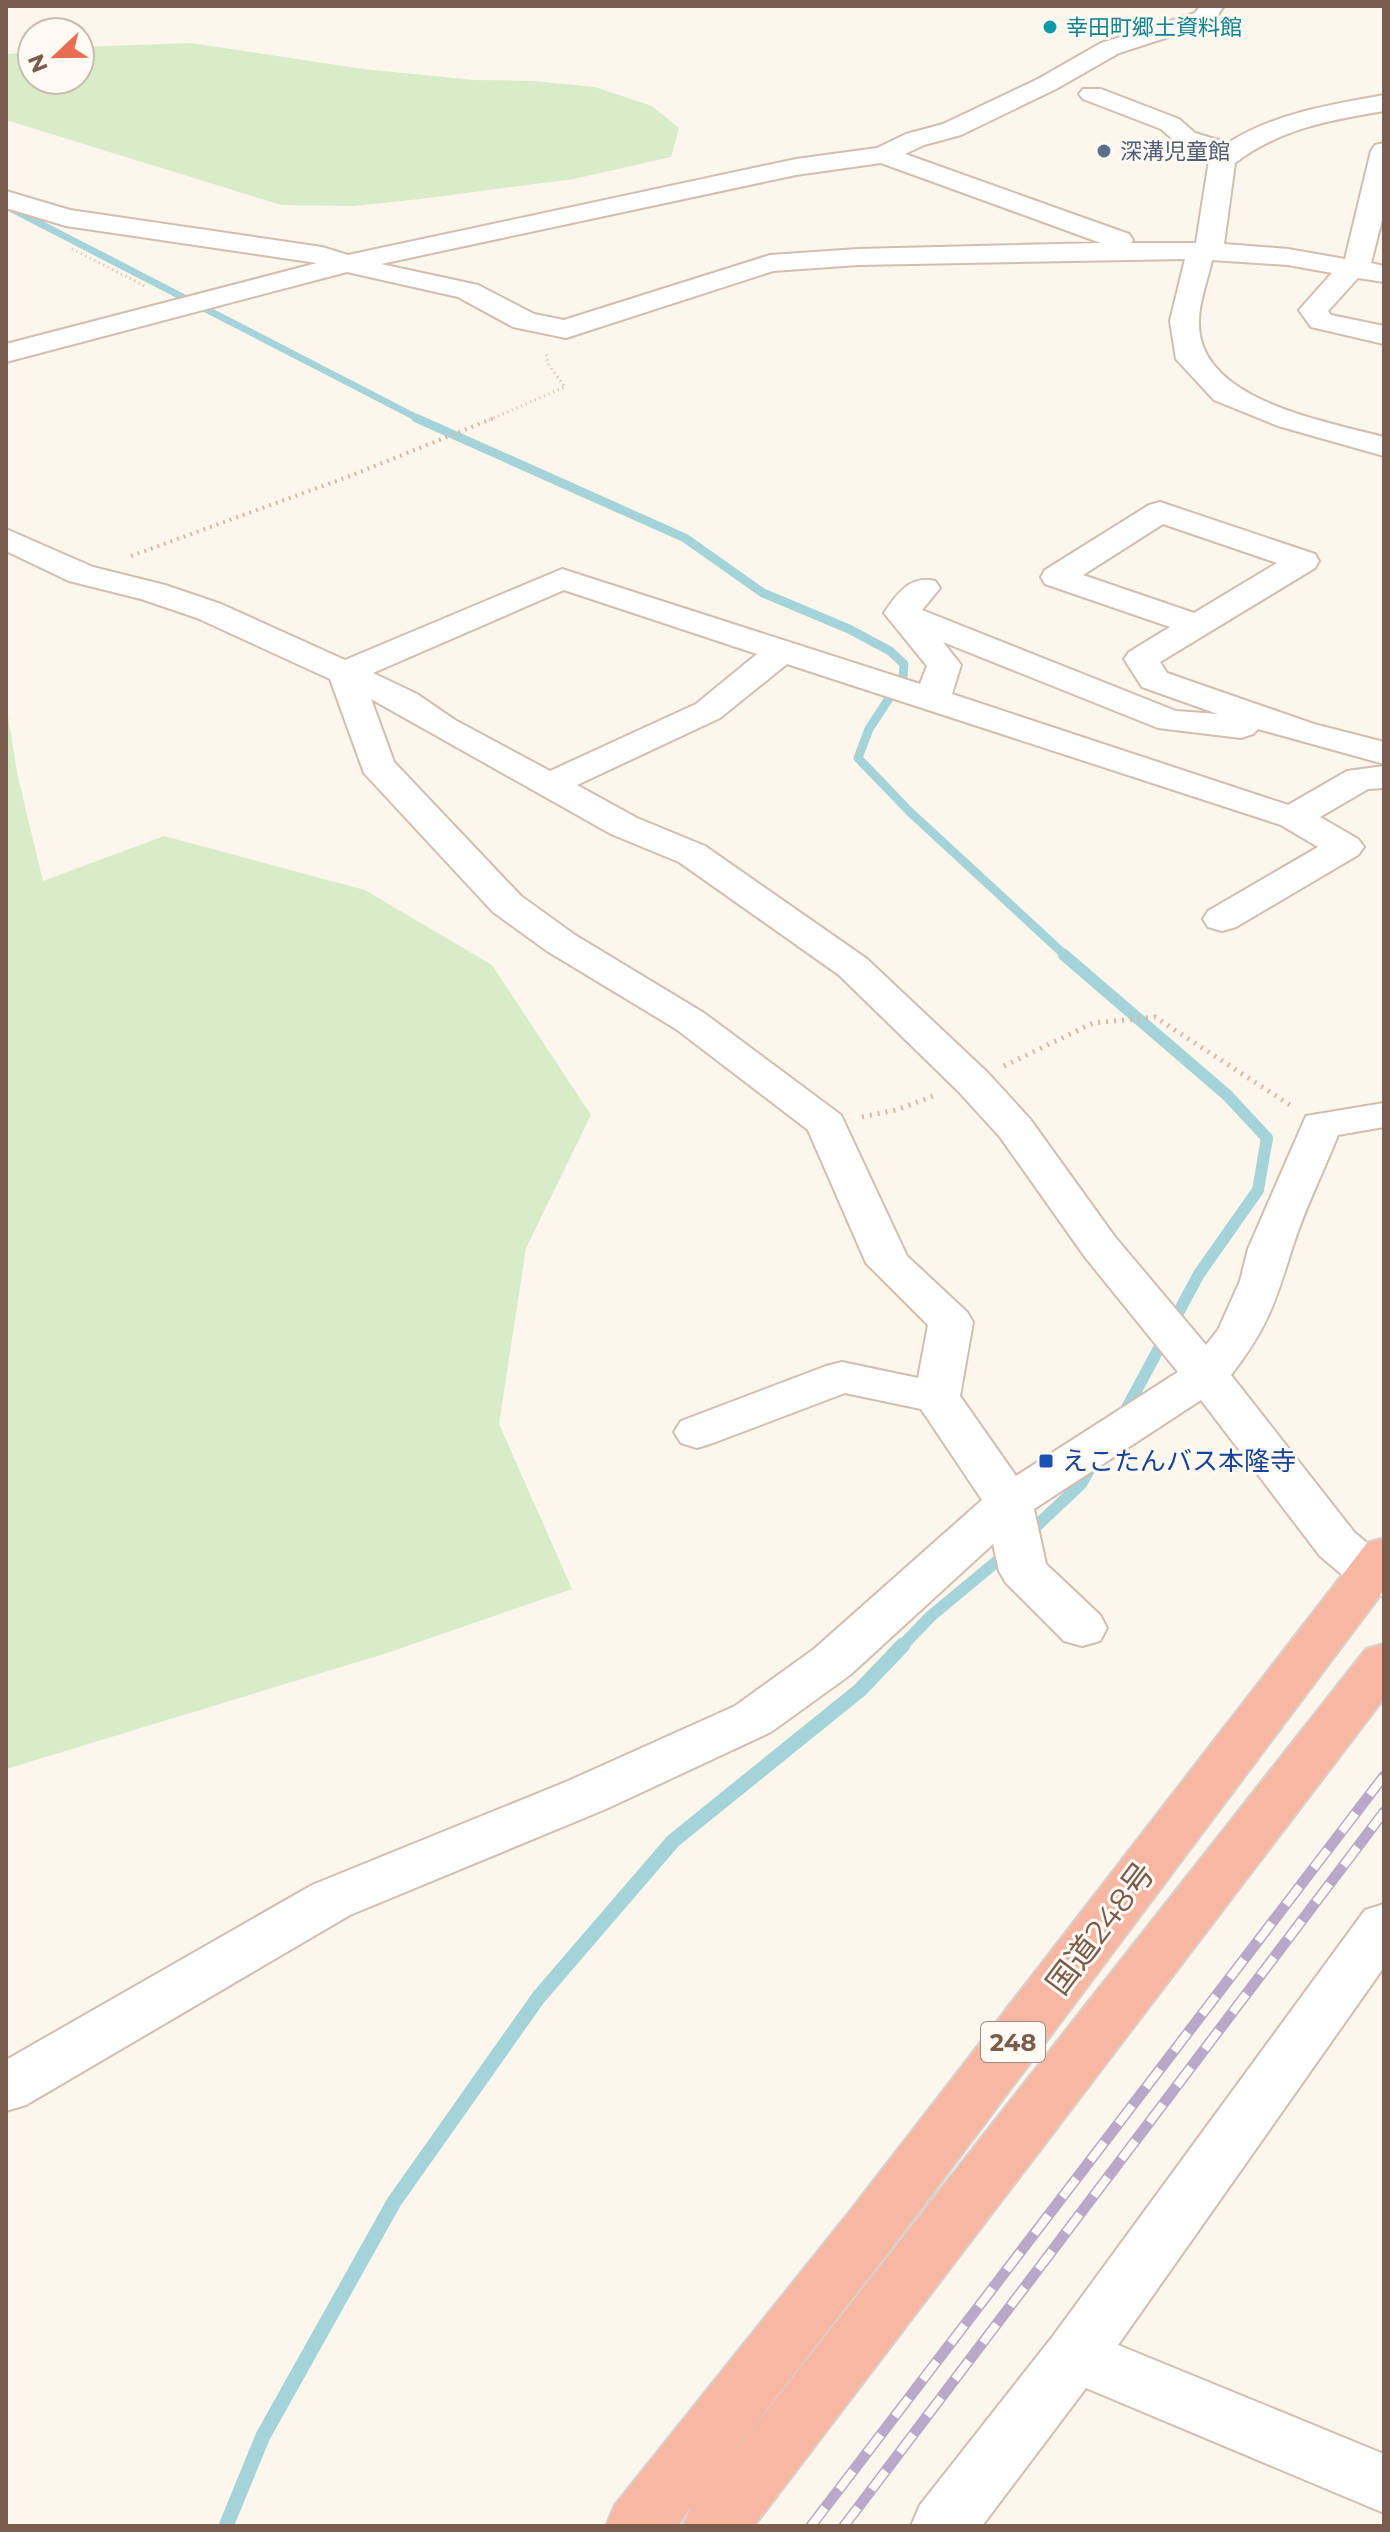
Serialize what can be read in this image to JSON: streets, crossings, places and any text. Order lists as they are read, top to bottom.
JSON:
{
  "streets": {
    "highway": ["国道248号", "248"]
  },
  "places": {
    "other": ["幸田町郷土資料館", "深溝児童館"],
    "transit": ["えこたんバス本隆寺"]
  },
  "north": "left"
}
